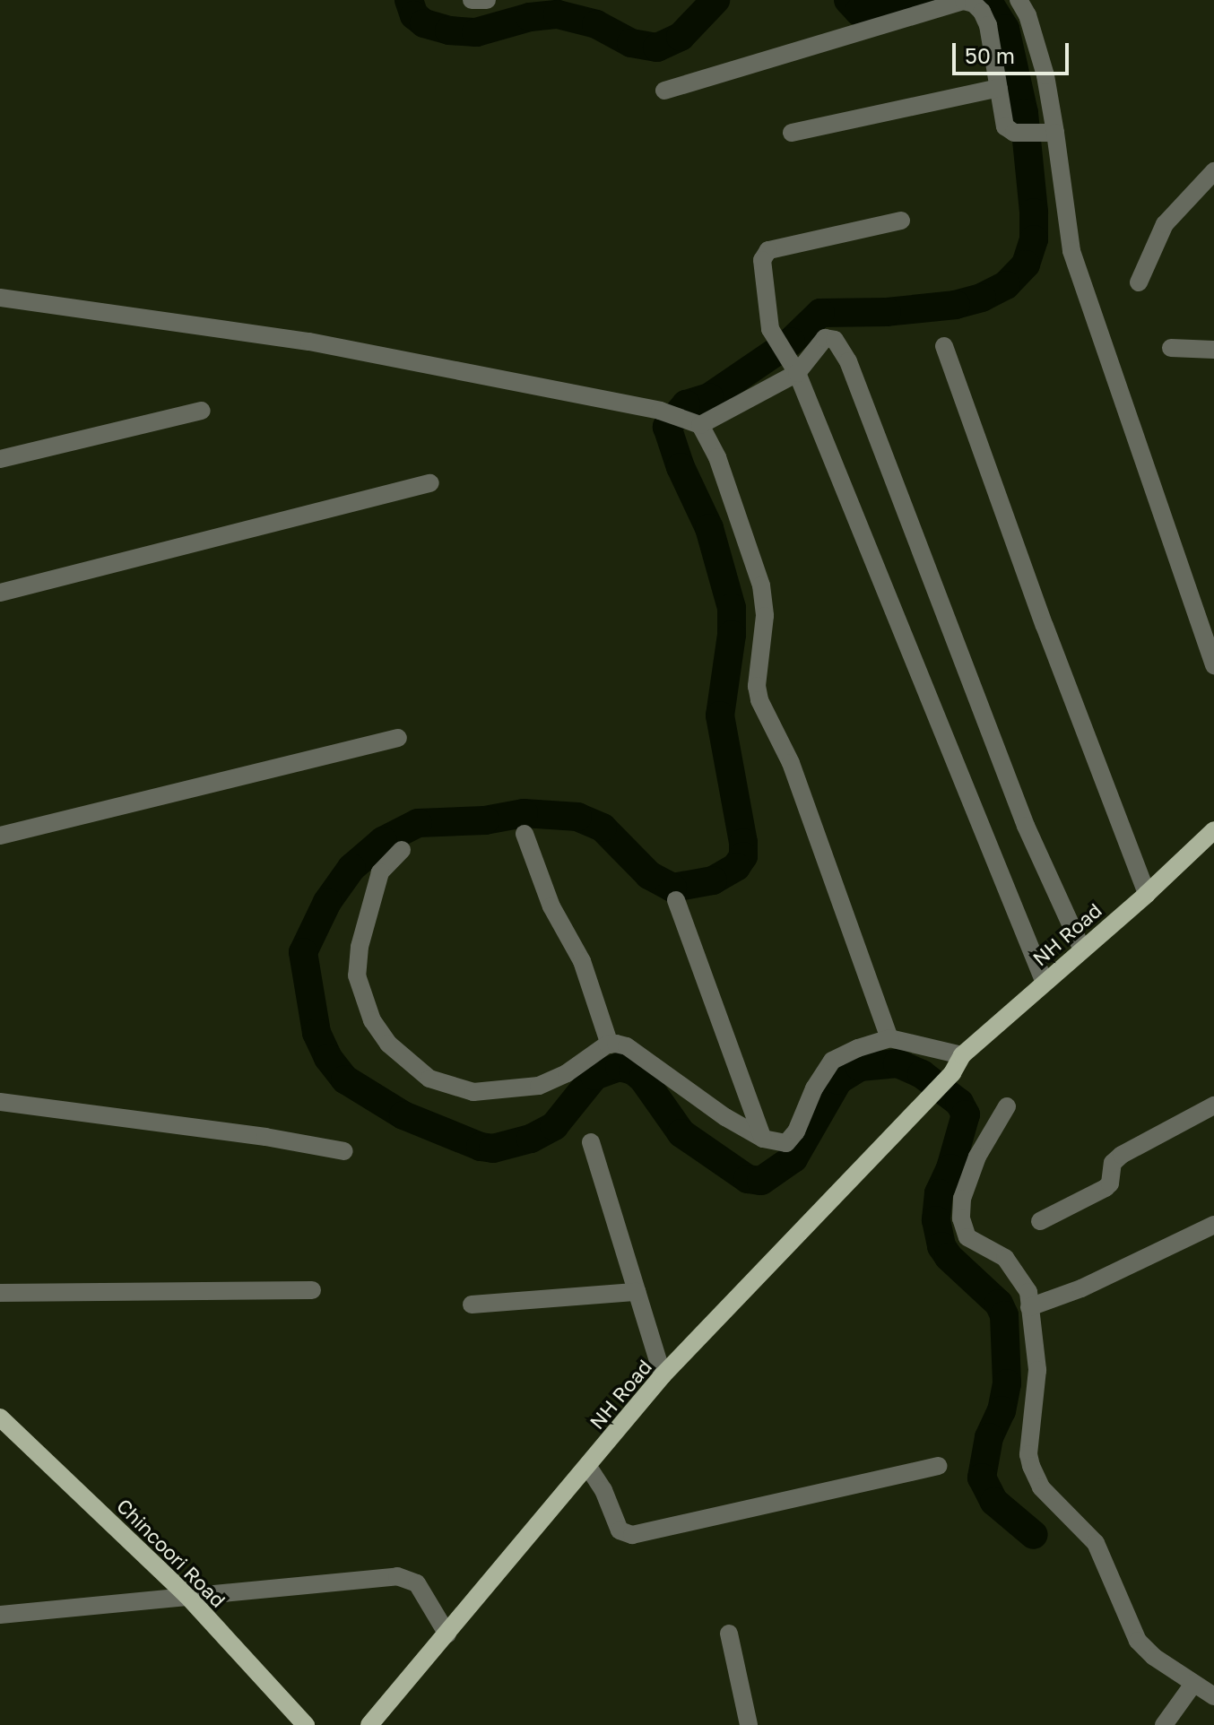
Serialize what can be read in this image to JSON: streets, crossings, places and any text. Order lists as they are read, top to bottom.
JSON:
{
  "streets": {
    "main road": ["NH Road", "Chincoori Road"]
  },
  "scale_bar": "50 m"
}
